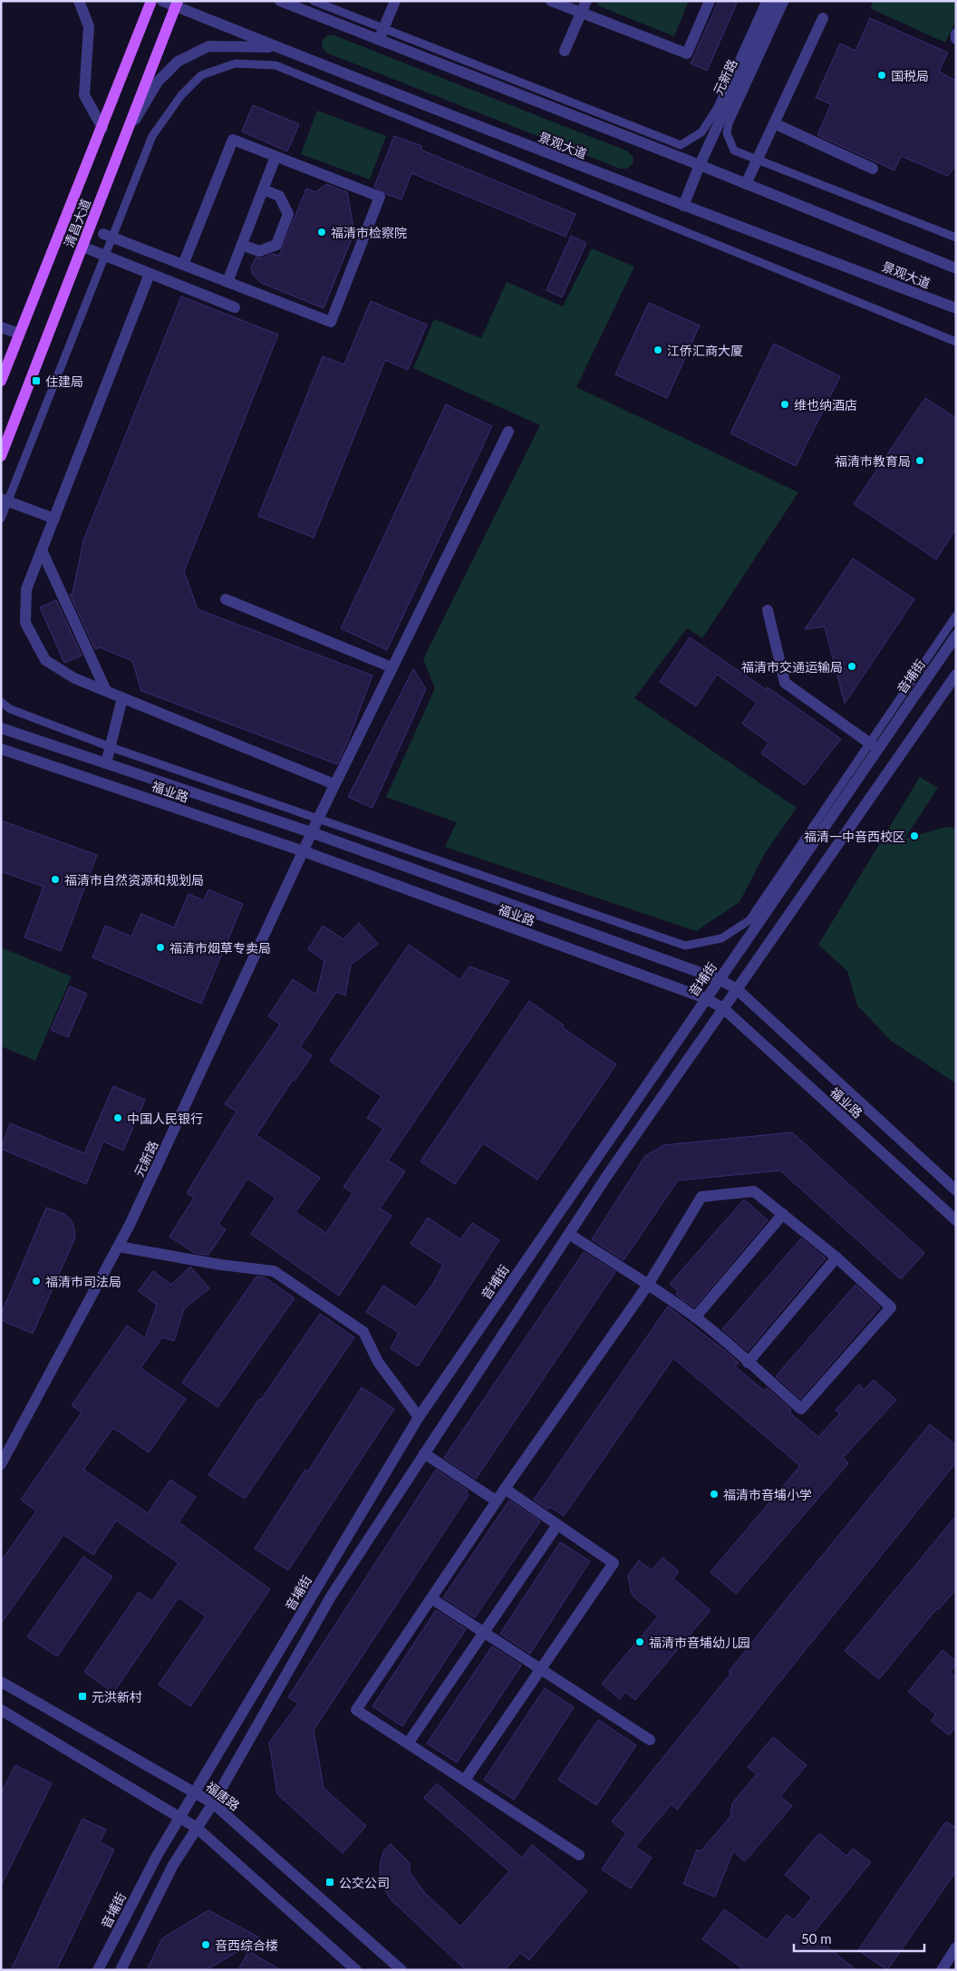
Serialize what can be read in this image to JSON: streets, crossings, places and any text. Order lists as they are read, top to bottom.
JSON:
{
  "streets": {
    "main road": ["清昌大道"],
    "street": [
      "元新路",
      "景观大道",
      "音埔街",
      "福业路",
      "福唐路"
    ]
  },
  "crossings": [
    ["元新路", "景观大道"],
    ["元新路", "福业路"],
    ["景观大道", "清昌大道"],
    ["音埔街", "福业路"],
    ["音埔街", "福唐路"]
  ],
  "places": {
    "other": [
      "国税局",
      "福清市检察院",
      "江侨汇商大厦",
      "维也纳酒店",
      "福清市教育局",
      "福清市交通运输局",
      "福清一中音西校区",
      "福清市自然资源和规划局",
      "福清市烟草专卖局",
      "中国人民银行",
      "福清市司法局",
      "福清市音埔小学",
      "福清市音埔幼儿园",
      "音西综合楼"
    ],
    "transit": ["住建局", "元洪新村", "公交公司"]
  },
  "scale_bar": "50 m"
}
